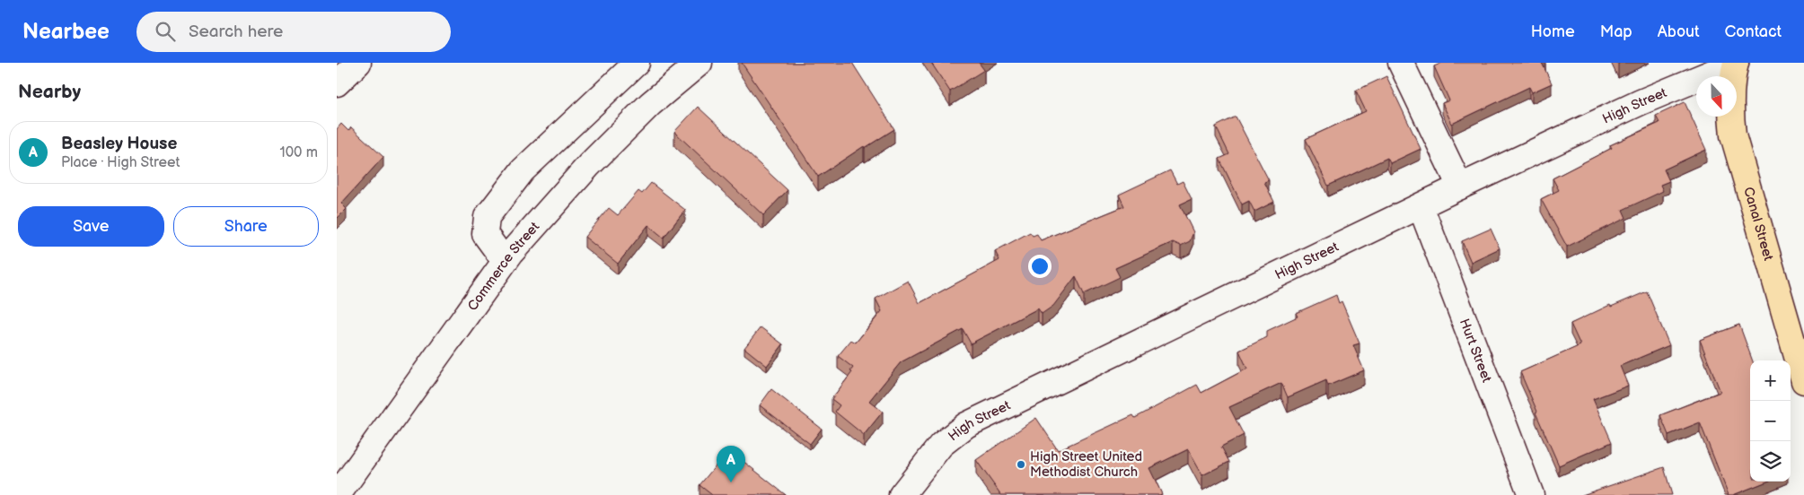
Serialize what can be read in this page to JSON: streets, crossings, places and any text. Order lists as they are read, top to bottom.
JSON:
{
  "streets": {
    "main road": ["Canal Street"],
    "street": ["High Street", "Commerce Street", "Hurt Street"]
  },
  "crossings": [
    ["High Street", "Canal Street"],
    ["High Street", "Hurt Street"]
  ],
  "places": ["High Street United Methodist Church"],
  "north": "bottom",
  "page": {
    "header": "Nearbee",
    "search": "Search here",
    "nav": [
      "Home",
      "Map",
      "About",
      "Contact"
    ],
    "heading": "Nearby",
    "list": [
      {
        "mark": "A",
        "name": "Beasley House",
        "note": "Place · High Street",
        "value": "100 m"
      }
    ],
    "buttons": ["Save", "Share"],
    "map_buttons": ["+", "−"],
    "pins": "A"
  }
}
